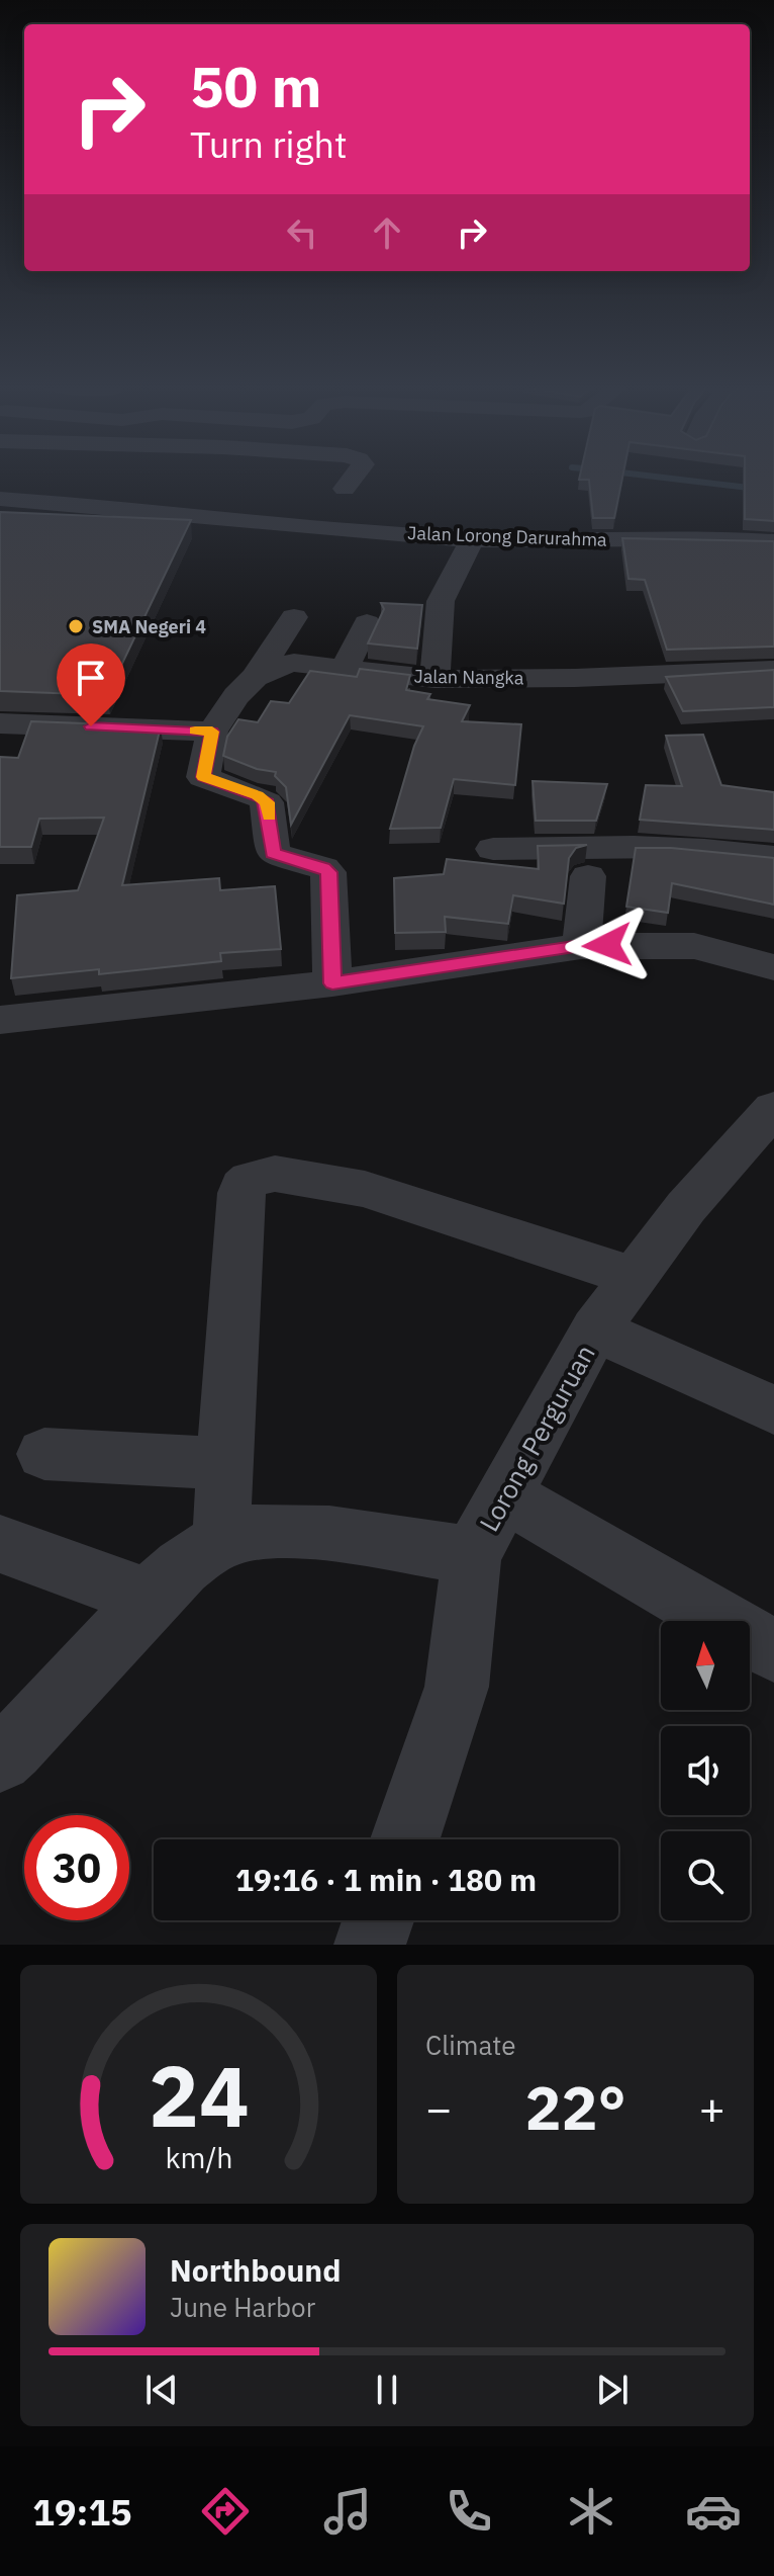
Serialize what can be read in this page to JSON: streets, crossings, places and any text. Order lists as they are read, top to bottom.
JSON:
{
  "streets": {
    "street": ["Jalan Lorong Darurahma", "Jalan Nangka", "Lorong Perguruan"]
  },
  "places": ["SMA Negeri 4"],
  "north": "top",
  "page": {
    "turn": ["50 m", "Turn right"],
    "limit": "30",
    "trip": "19:16 · 1 min · 180 m",
    "tile": "Climate",
    "heat": ["−", "22°", "+"],
    "song": ["Northbound", "June Harbor"],
    "tabs": "19:15",
    "gauge": ["24", "km/h"]
  }
}
